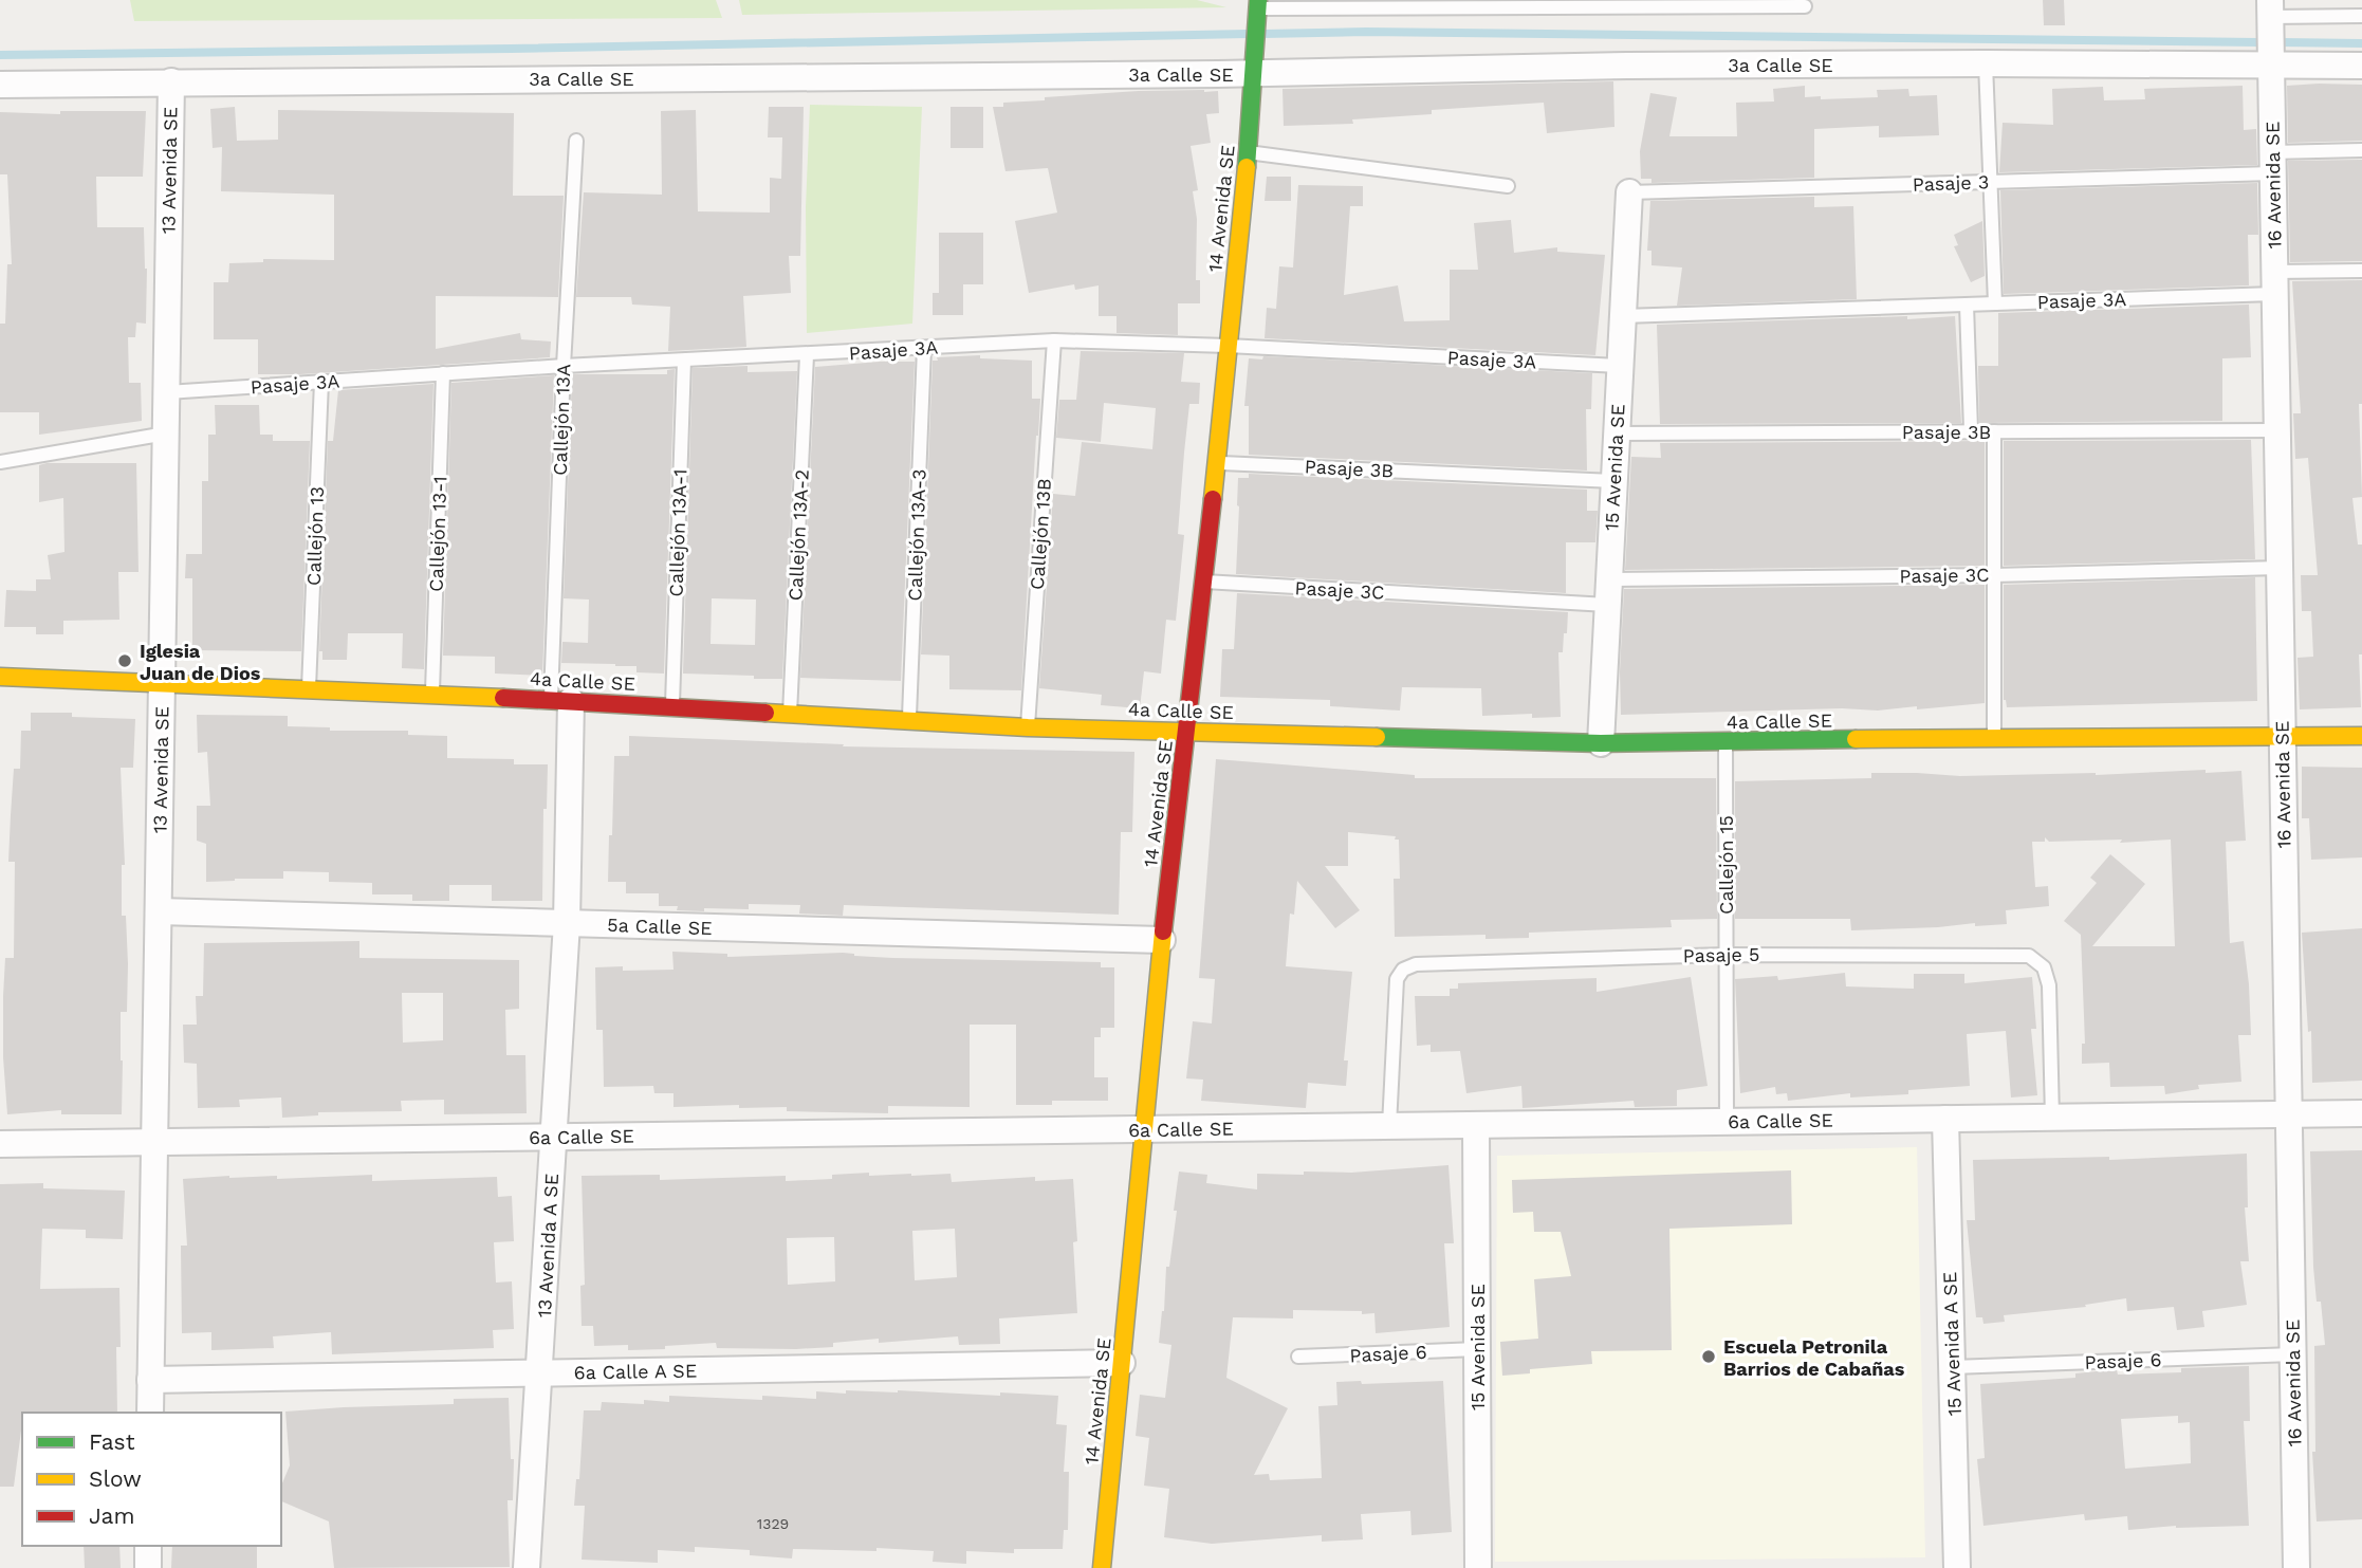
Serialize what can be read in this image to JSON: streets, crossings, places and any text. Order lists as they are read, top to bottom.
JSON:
{
  "streets": {
    "street": [
      "3a Calle SE",
      "13 Avenida SE",
      "16 Avenida SE",
      "14 Avenida SE",
      "15 Avenida SE",
      "4a Calle SE",
      "5a Calle SE",
      "6a Calle SE",
      "13 Avenida A SE",
      "15 Avenida A SE",
      "6a Calle A SE"
    ],
    "lane": [
      "Pasaje 3",
      "Pasaje 3A",
      "Callejón 13A",
      "Pasaje 3B",
      "Callejón 13A-1",
      "Callejón 13-1",
      "Callejón 13B",
      "Callejón 13A-2",
      "Callejón 13A-3",
      "Callejón 13",
      "Pasaje 3C",
      "Callejón 15",
      "Pasaje 5",
      "Pasaje 6"
    ]
  },
  "crossings": [
    ["3a Calle SE", "13 Avenida SE"],
    ["3a Calle SE", "16 Avenida SE"],
    ["3a Calle SE", "14 Avenida SE"],
    ["13 Avenida SE", "Pasaje 3A"],
    ["13 Avenida SE", "4a Calle SE"],
    ["13 Avenida SE", "5a Calle SE"],
    ["13 Avenida SE", "6a Calle SE"],
    ["13 Avenida SE", "6a Calle A SE"],
    ["Pasaje 3", "16 Avenida SE"],
    ["Pasaje 3", "15 Avenida SE"],
    ["16 Avenida SE", "Pasaje 3A"],
    ["16 Avenida SE", "Pasaje 3B"],
    ["16 Avenida SE", "Pasaje 3C"],
    ["16 Avenida SE", "4a Calle SE"],
    ["16 Avenida SE", "6a Calle SE"],
    ["16 Avenida SE", "Pasaje 6"],
    ["14 Avenida SE", "Pasaje 3A"],
    ["14 Avenida SE", "Pasaje 3B"],
    ["14 Avenida SE", "Pasaje 3C"],
    ["14 Avenida SE", "4a Calle SE"],
    ["14 Avenida SE", "5a Calle SE"],
    ["14 Avenida SE", "6a Calle SE"],
    ["14 Avenida SE", "6a Calle A SE"],
    ["Pasaje 3A", "Callejón 13A"],
    ["Pasaje 3A", "15 Avenida SE"],
    ["Pasaje 3A", "Callejón 13A-1"],
    ["Pasaje 3A", "Callejón 13-1"],
    ["Pasaje 3A", "Callejón 13B"],
    ["Pasaje 3A", "Callejón 13A-2"],
    ["Pasaje 3A", "Callejón 13A-3"],
    ["Pasaje 3A", "Callejón 13"],
    ["Callejón 13A", "4a Calle SE"],
    ["Callejón 13A", "13 Avenida A SE"],
    ["Pasaje 3B", "15 Avenida SE"],
    ["15 Avenida SE", "Pasaje 3C"],
    ["15 Avenida SE", "4a Calle SE"],
    ["15 Avenida SE", "6a Calle SE"],
    ["15 Avenida SE", "Pasaje 6"],
    ["Callejón 13A-1", "4a Calle SE"],
    ["Callejón 13-1", "4a Calle SE"],
    ["Callejón 13B", "4a Calle SE"],
    ["Callejón 13A-2", "4a Calle SE"],
    ["Callejón 13A-3", "4a Calle SE"],
    ["Callejón 13", "4a Calle SE"],
    ["4a Calle SE", "Callejón 15"],
    ["4a Calle SE", "13 Avenida A SE"],
    ["Callejón 15", "Pasaje 5"],
    ["Callejón 15", "6a Calle SE"],
    ["5a Calle SE", "13 Avenida A SE"],
    ["Pasaje 5", "6a Calle SE"],
    ["6a Calle SE", "13 Avenida A SE"],
    ["6a Calle SE", "15 Avenida A SE"],
    ["13 Avenida A SE", "6a Calle A SE"],
    ["15 Avenida A SE", "Pasaje 6"]
  ],
  "places": ["Iglesia Juan de Dios", "Escuela Petronila Barrios de Cabañas"],
  "house_numbers": ["1329"],
  "legend": ["Fast", "Slow", "Jam"]
}
